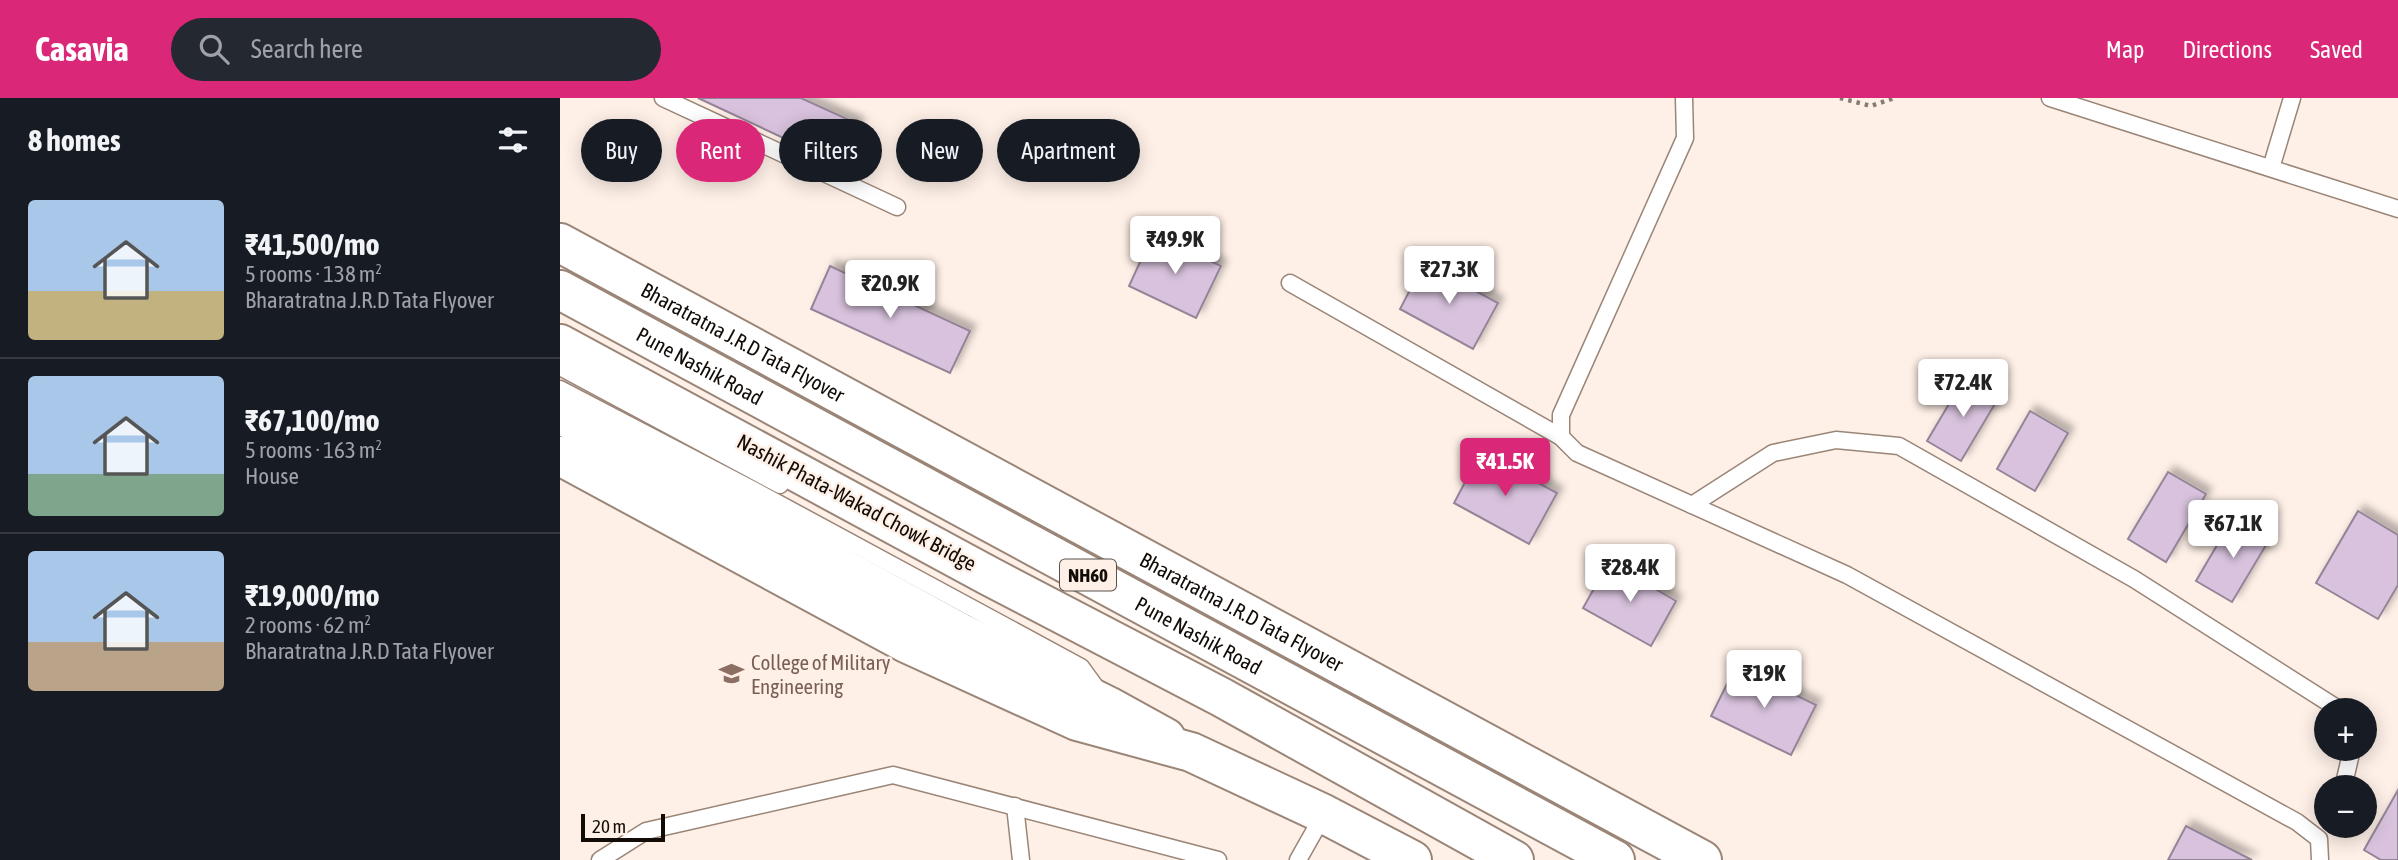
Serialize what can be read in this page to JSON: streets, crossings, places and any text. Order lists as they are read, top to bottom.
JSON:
{
  "streets": {
    "main road": ["Bharatratna J.R.D Tata Flyover", "Pune Nashik Road", "NH60"],
    "lane": ["Nashik Phata-Wakad Chowk Bridge"]
  },
  "places": {
    "school or university": ["College of Military Engineering"]
  },
  "scale_bar": "20 m",
  "page": {
    "header": "Casavia",
    "search": "Search here",
    "nav": ["Map", "Directions", "Saved"],
    "heading": "8 homes",
    "chip": [
      "Buy",
      "Rent",
      "Filters",
      "New",
      "Apartment"
    ],
    "list": [
      {
        "name": "₹41,500/mo",
        "note": "5 rooms · 138 m² · Bharatratna J.R.D Tata Flyover"
      },
      {
        "name": "₹67,100/mo",
        "note": "5 rooms · 163 m² · House"
      },
      {
        "name": "₹19,000/mo",
        "note": "2 rooms · 62 m² · Bharatratna J.R.D Tata Flyover"
      }
    ],
    "price": [
      "₹49.9K",
      "₹27.3K",
      "₹20.9K",
      "₹72.4K",
      "₹41.5K",
      "₹67.1K",
      "₹28.4K",
      "₹19K"
    ],
    "map_buttons": ["+", "−"],
    "scale": "20 m"
  }
}
